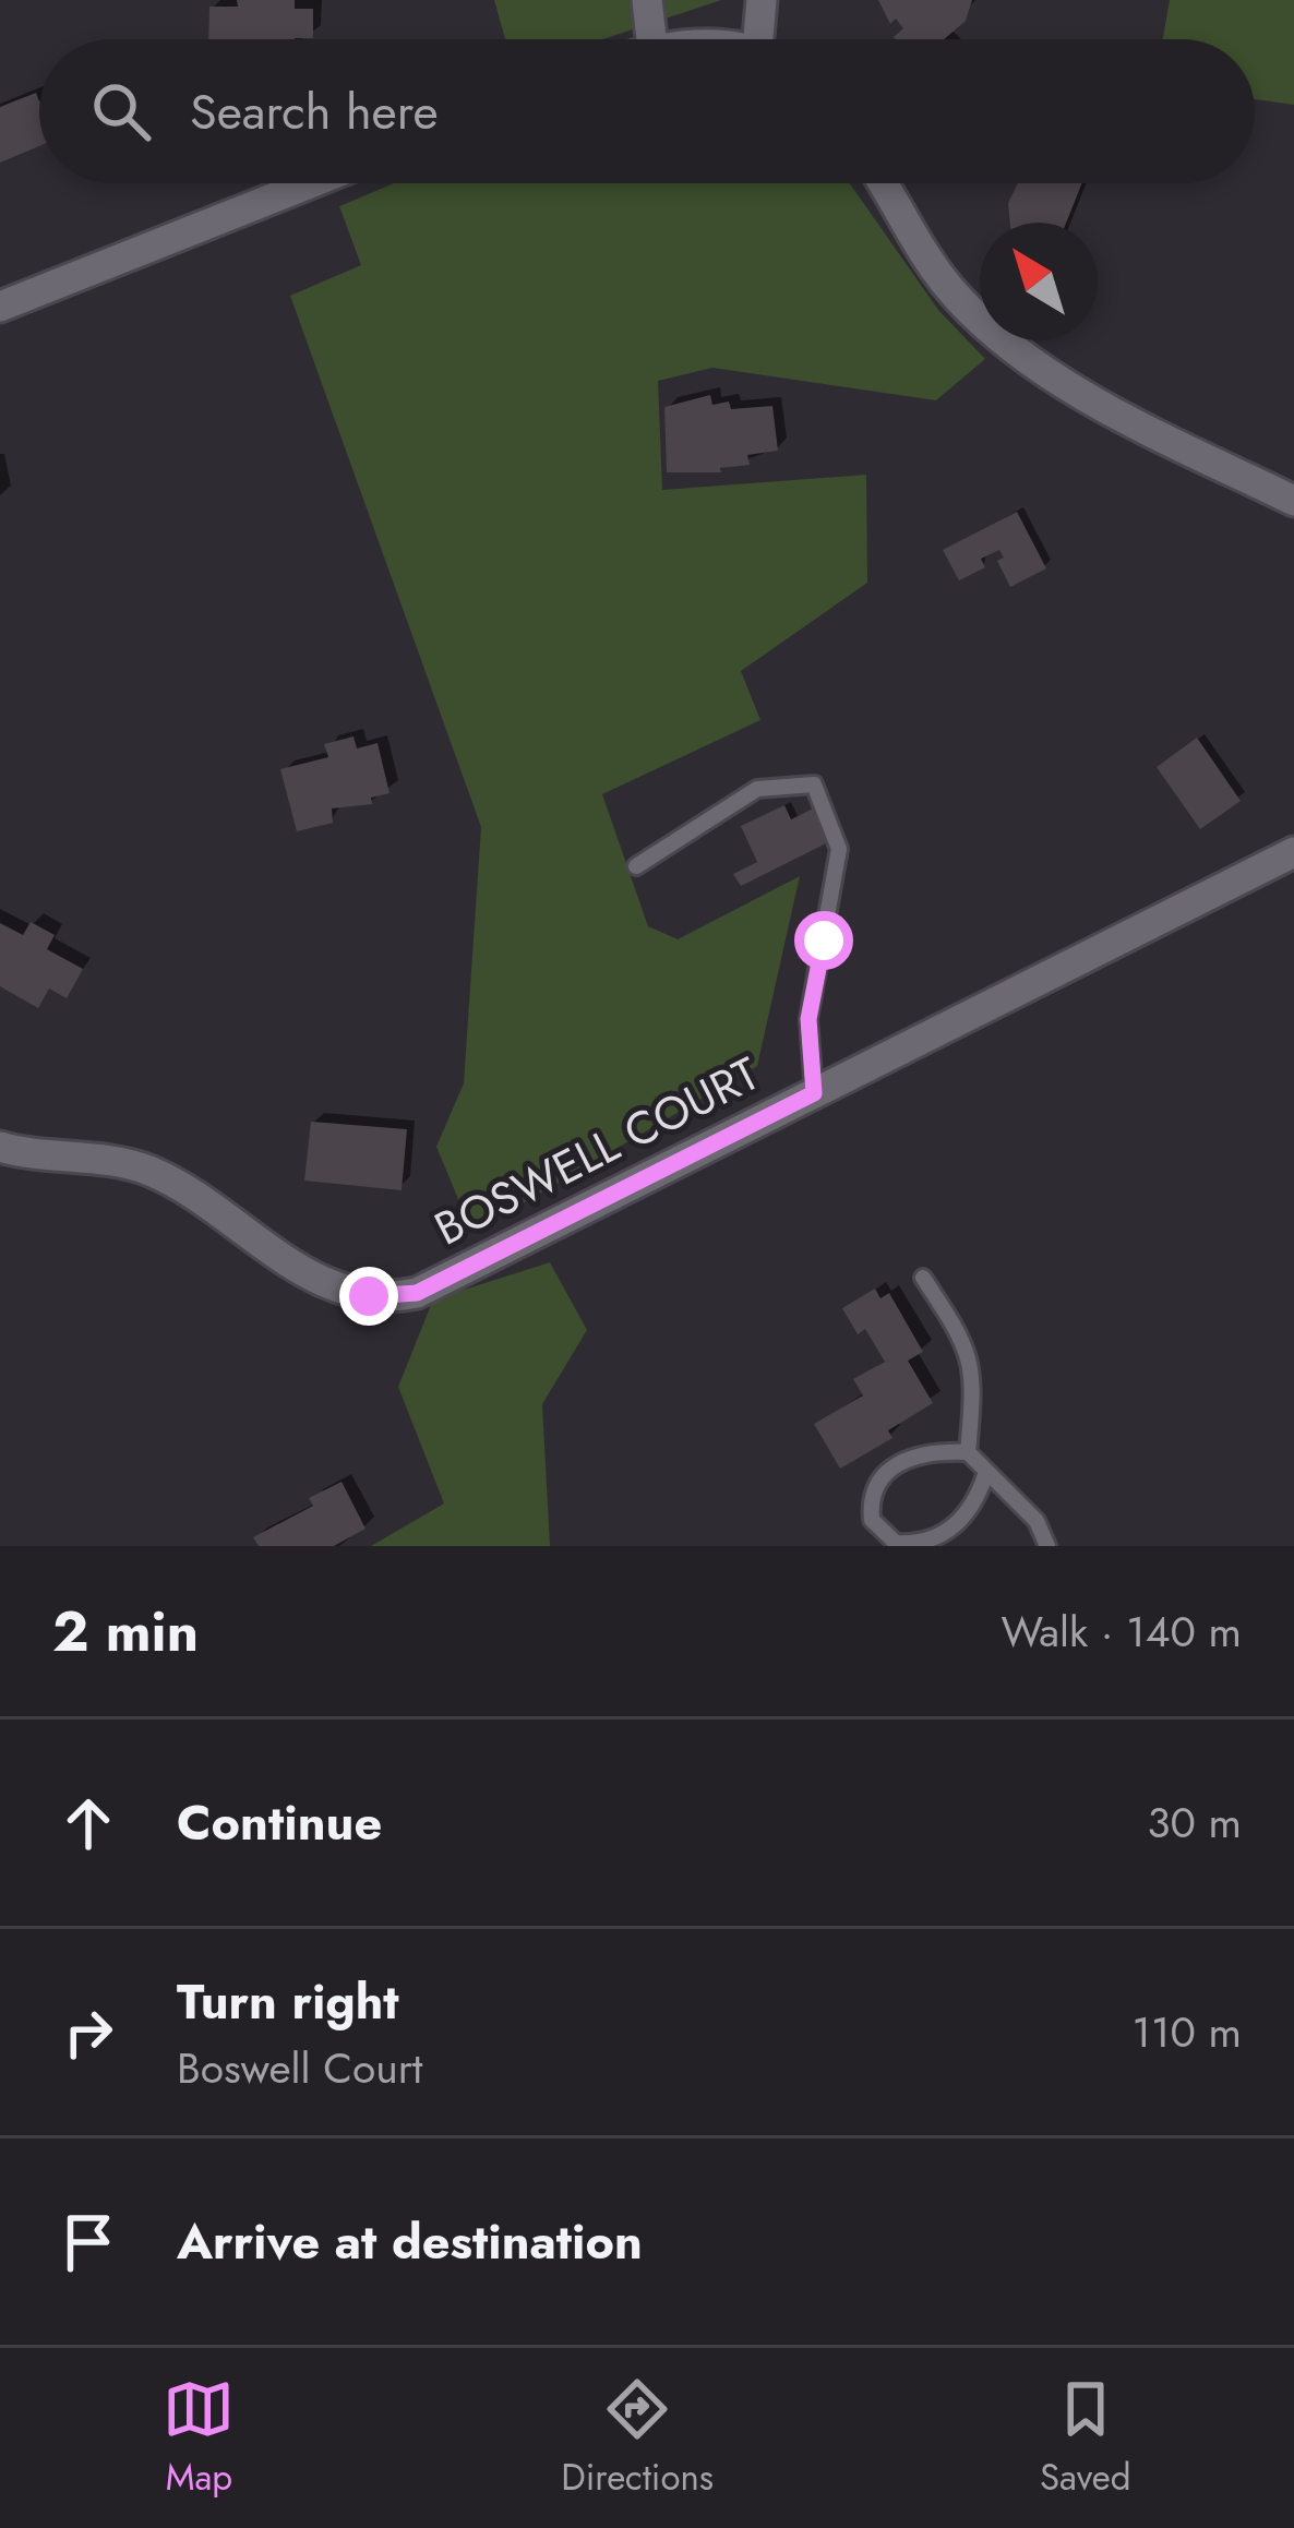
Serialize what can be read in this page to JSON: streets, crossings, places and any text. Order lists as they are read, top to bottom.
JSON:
{
  "streets": {
    "street": ["BOSWELL COURT"]
  },
  "north": "top left",
  "page": {
    "search": "Search here",
    "heading": ["2 min", "Walk · 140 m"],
    "list": [
      ["Continue", "30 m"],
      ["Turn right", "Boswell Court", "110 m"],
      "Arrive at destination"
    ],
    "nav": ["Map", "Directions", "Saved"]
  }
}
